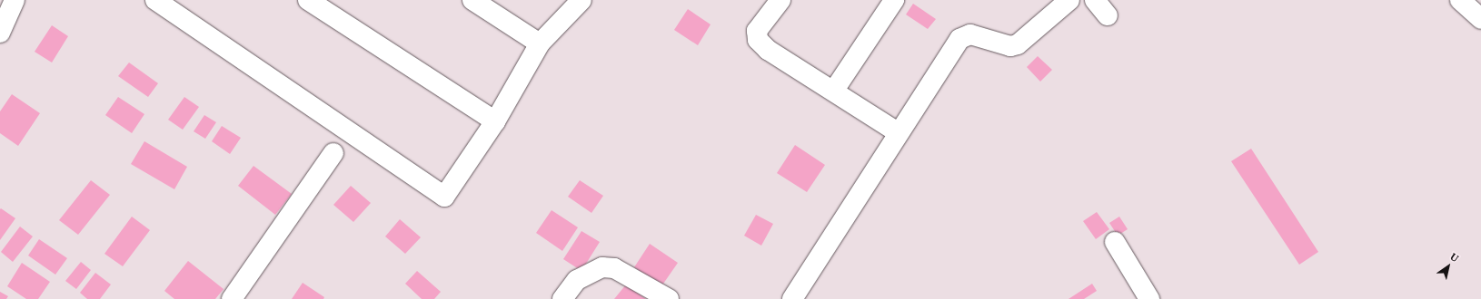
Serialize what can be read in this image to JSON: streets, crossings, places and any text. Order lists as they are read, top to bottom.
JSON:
{
  "north": "top right"
}
